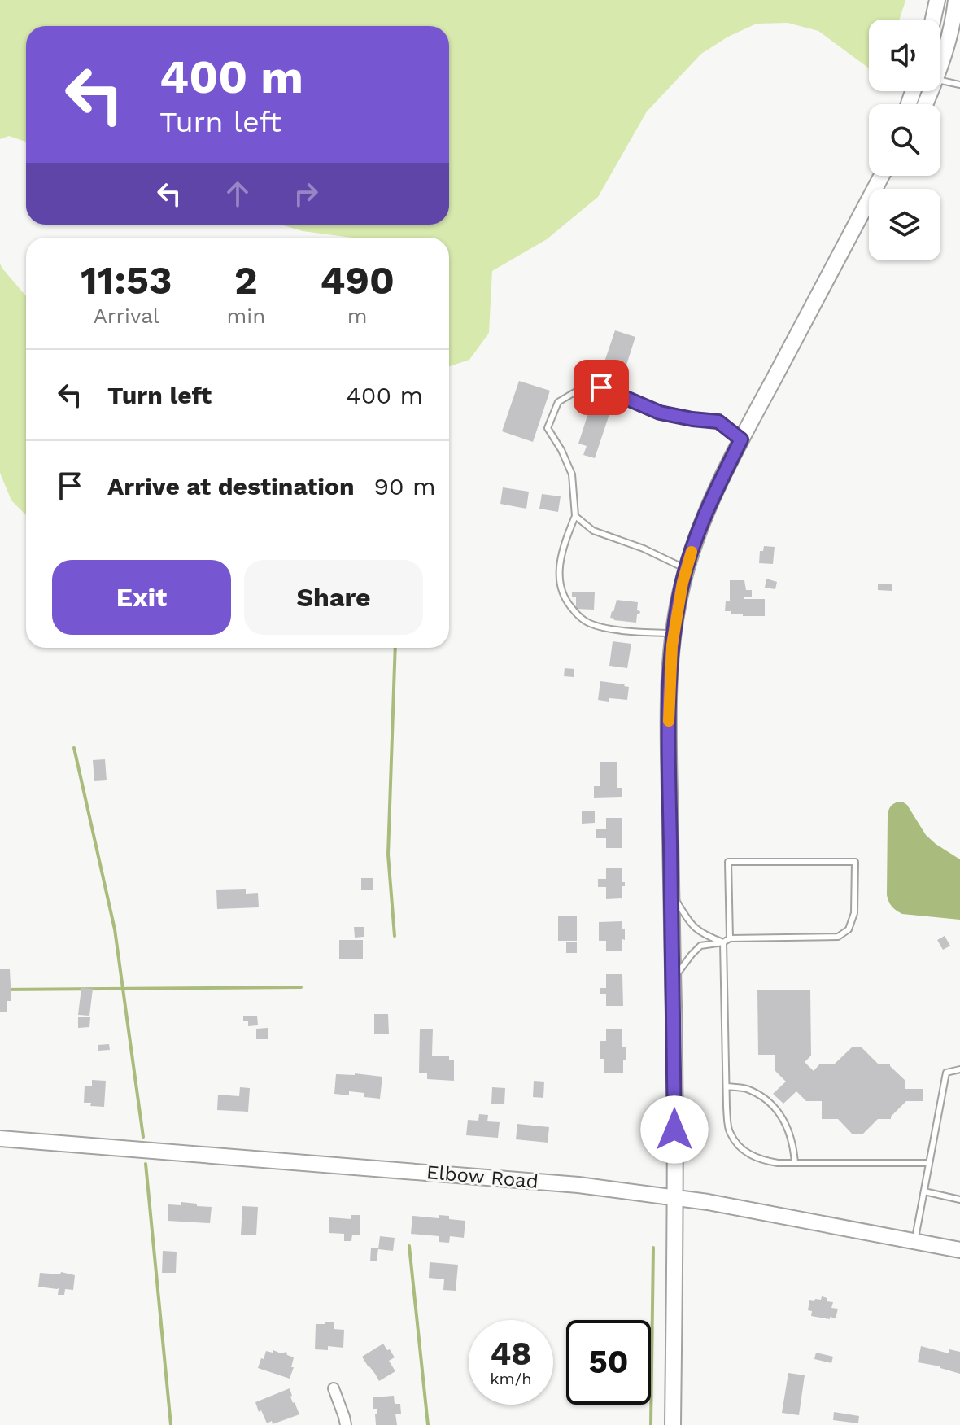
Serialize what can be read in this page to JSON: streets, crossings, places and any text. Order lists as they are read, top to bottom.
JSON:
{
  "streets": {
    "main road": ["Elbow Road"]
  },
  "page": {
    "turn": ["400 m", "Turn left"],
    "eta": [
      "11:53",
      "Arrival",
      "2",
      "min",
      "490",
      "m"
    ],
    "list": [
      {
        "name": "Turn left",
        "value": "400 m"
      },
      {
        "name": "Arrive at destination",
        "value": "90 m"
      }
    ],
    "buttons": ["Exit", "Share"],
    "speed": "48 km/h",
    "limit": "50"
  }
}
